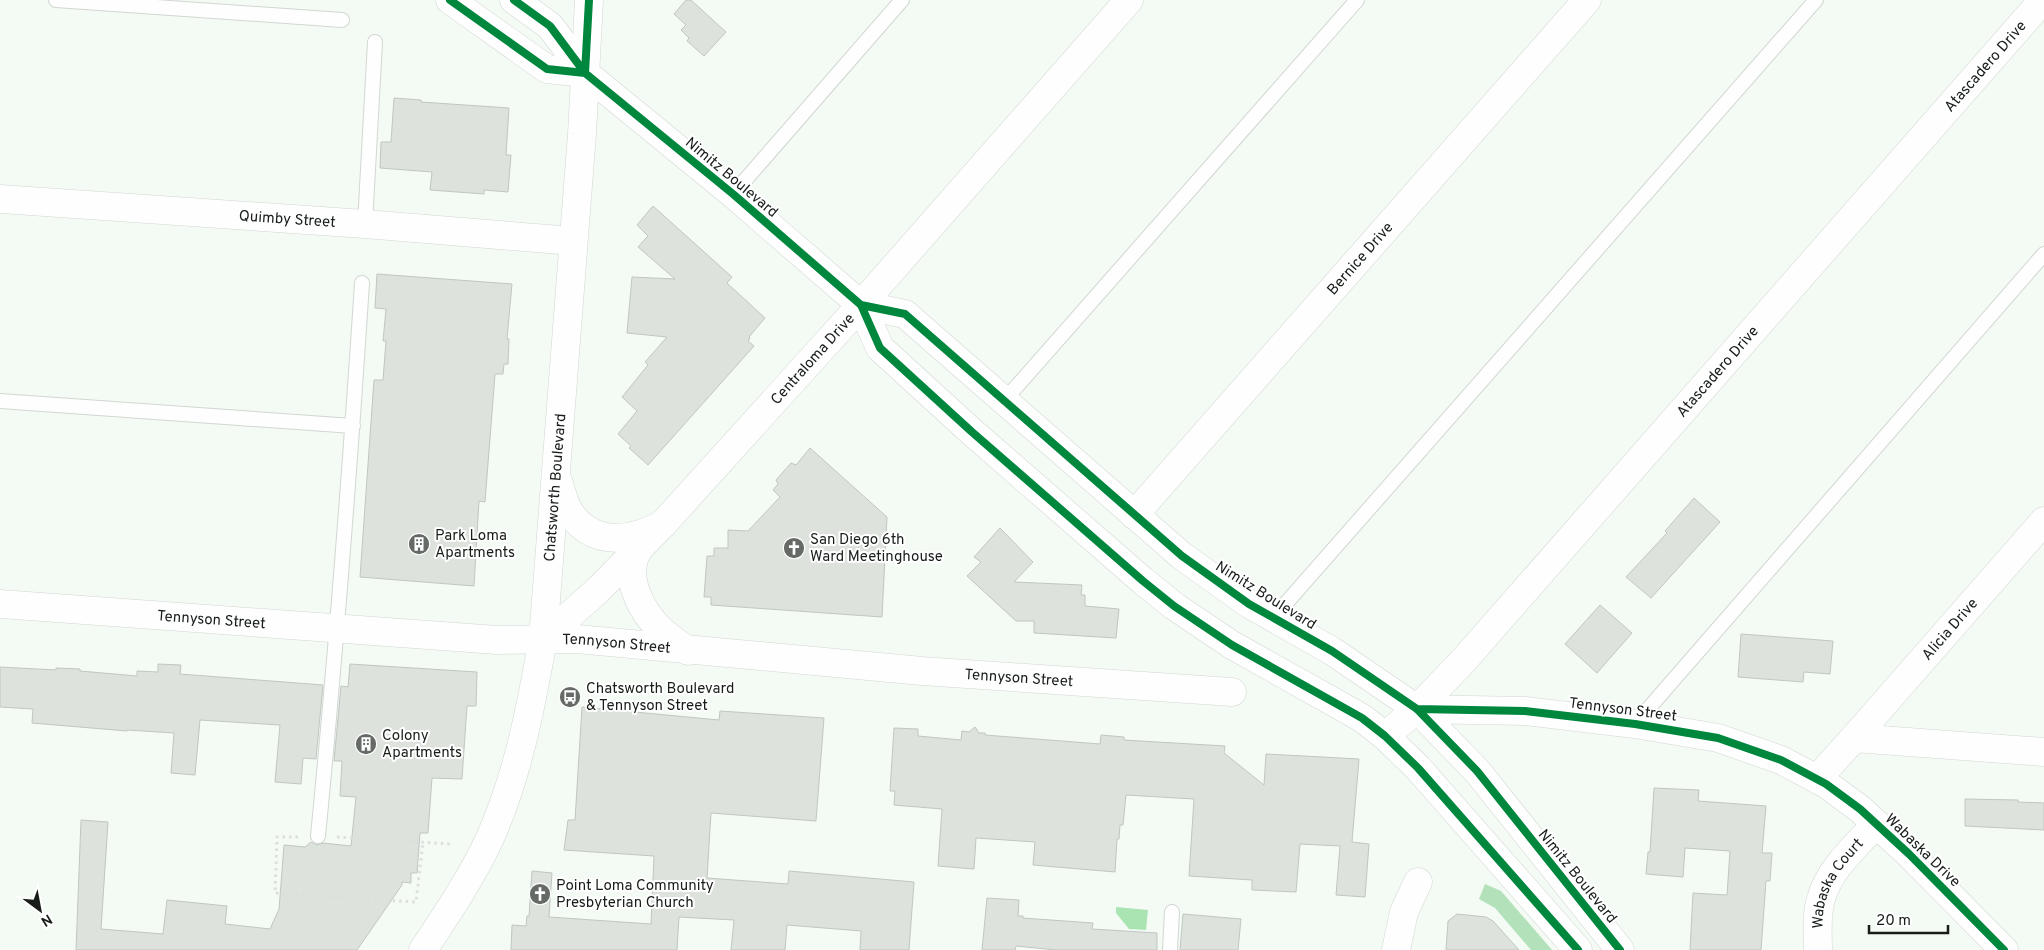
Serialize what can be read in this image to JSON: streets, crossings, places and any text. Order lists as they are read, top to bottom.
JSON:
{
  "streets": {
    "street": [
      "Atascadero Drive",
      "Nimitz Boulevard",
      "Quimby Street",
      "Bernice Drive",
      "Centraloma Drive",
      "Chatsworth Boulevard",
      "Tennyson Street",
      "Alicia Drive",
      "Wabaska Drive",
      "Wabaska Court"
    ]
  },
  "crossings": [
    ["Atascadero Drive", "Nimitz Boulevard"],
    ["Atascadero Drive", "Tennyson Street"],
    ["Nimitz Boulevard", "Bernice Drive"],
    ["Nimitz Boulevard", "Centraloma Drive"],
    ["Nimitz Boulevard", "Chatsworth Boulevard"],
    ["Nimitz Boulevard", "Tennyson Street"],
    ["Quimby Street", "Chatsworth Boulevard"],
    ["Centraloma Drive", "Chatsworth Boulevard"],
    ["Centraloma Drive", "Tennyson Street"],
    ["Chatsworth Boulevard", "Tennyson Street"],
    ["Tennyson Street", "Wabaska Drive"],
    ["Wabaska Drive", "Wabaska Court"]
  ],
  "places": {
    "building": ["Park Loma Apartments", "Colony Apartments"],
    "church": ["San Diego 6th Ward Meetinghouse", "Point Loma Community Presbyterian Church"],
    "bus stop": ["Chatsworth Boulevard & Tennyson Street"]
  },
  "scale_bar": "20 m",
  "north": "bottom right"
}
